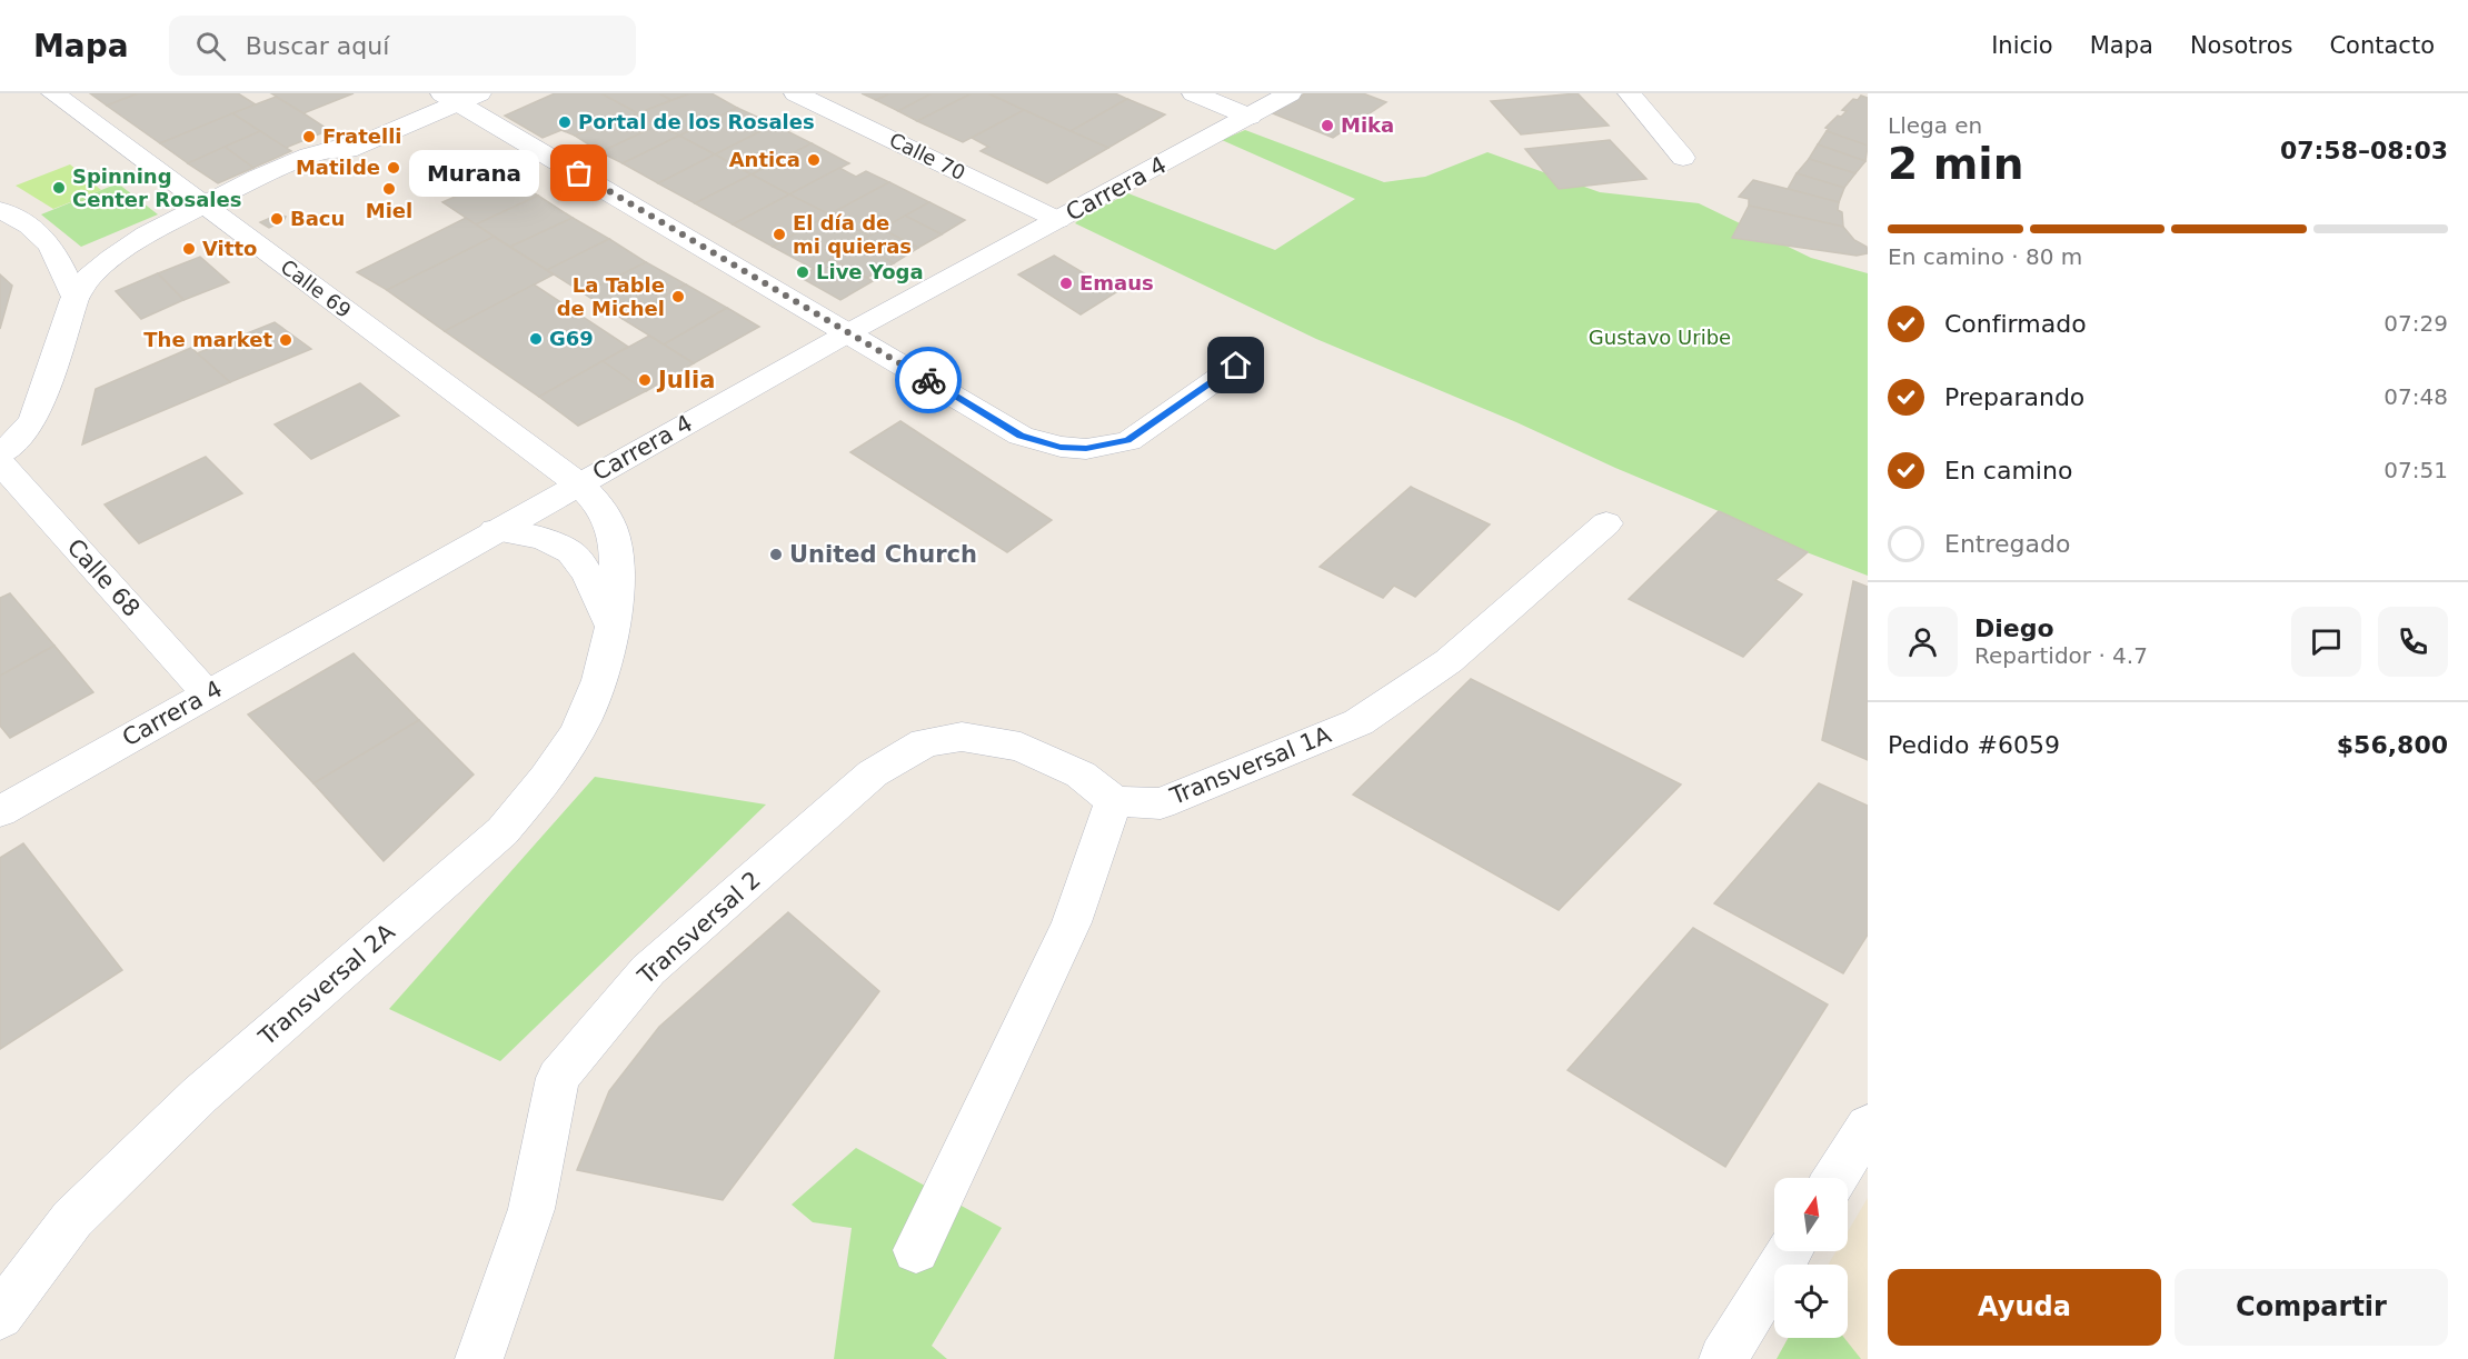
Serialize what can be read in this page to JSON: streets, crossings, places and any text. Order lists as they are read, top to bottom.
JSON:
{
  "streets": {
    "street": [
      "Calle 70",
      "Carrera 4",
      "Calle 69",
      "Calle 68",
      "Transversal 1A",
      "Transversal 2",
      "Transversal 2A"
    ]
  },
  "crossings": [
    ["Calle 70", "Carrera 4"],
    ["Carrera 4", "Calle 69"],
    ["Carrera 4", "Calle 68"],
    ["Carrera 4", "Transversal 2A"],
    ["Calle 69", "Transversal 2A"],
    ["Transversal 1A", "Transversal 2"]
  ],
  "parks": ["Gustavo Uribe"],
  "places": [
    "Portal de los Rosales",
    "Mika",
    "Fratelli",
    "Antica",
    "Matilde",
    "Murana",
    "Spinning Center Rosales",
    "Miel",
    "Bacu",
    "El día de mi quieras",
    "Vitto",
    "Live Yoga",
    "Emaus",
    "La Table de Michel",
    "G69",
    "The market",
    "Julia",
    "United Church"
  ],
  "north": "top",
  "page": {
    "header": "Mapa",
    "search": "Buscar aquí",
    "nav": [
      "Inicio",
      "Mapa",
      "Nosotros",
      "Contacto"
    ],
    "heading": ["2 min", "Llega en", "07:58–08:03"],
    "panel": [
      "Diego",
      "Repartidor · 4.7",
      "Pedido #6059",
      "$56,800"
    ],
    "bubble": "Murana",
    "bar": "En camino · 80 m",
    "list": [
      ["Confirmado", "07:29"],
      ["Preparando", "07:48"],
      ["En camino", "07:51"],
      "Entregado"
    ],
    "buttons": ["Ayuda", "Compartir"]
  }
}
